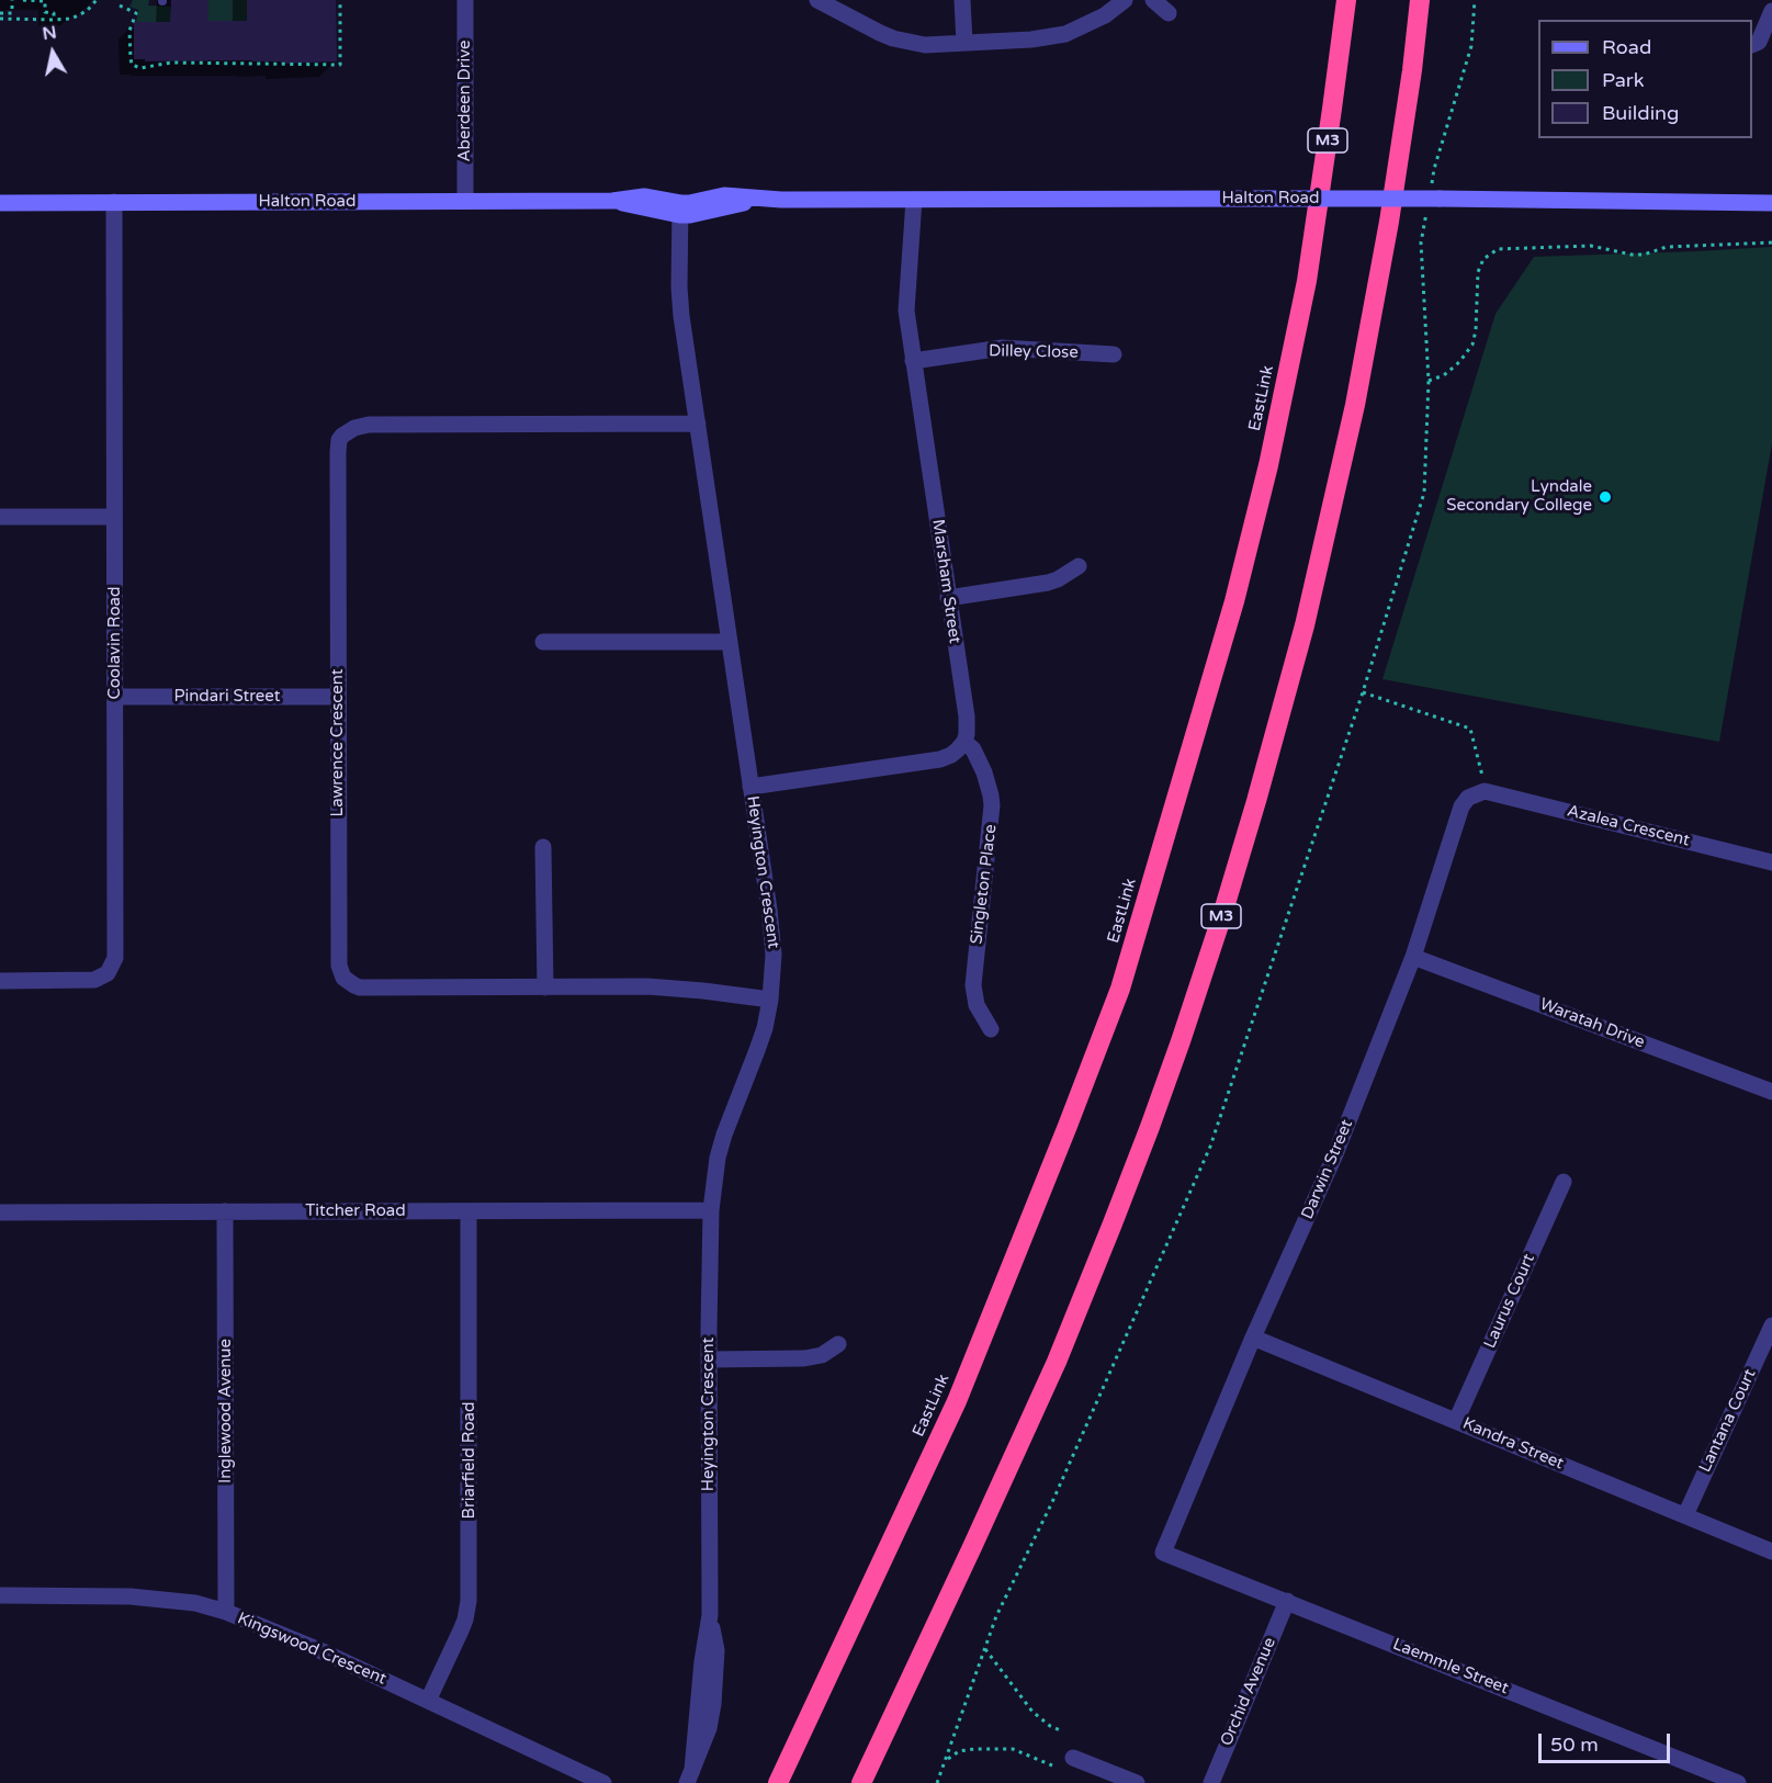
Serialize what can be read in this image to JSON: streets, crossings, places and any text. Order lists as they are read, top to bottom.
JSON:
{
  "streets": {
    "highway": ["M3", "EastLink"],
    "main road": ["Halton Road"],
    "street": [
      "Aberdeen Drive",
      "Dilley Close",
      "Marsham Street",
      "Coolavin Road",
      "Pindari Street",
      "Lawrence Crescent",
      "Azalea Crescent",
      "Heyington Crescent",
      "Singleton Place",
      "Waratah Drive",
      "Darwin Street",
      "Titcher Road",
      "Laurus Court",
      "Inglewood Avenue",
      "Lantana Court",
      "Kandra Street",
      "Briarfield Road",
      "Kingswood Crescent",
      "Laemmle Street",
      "Orchid Avenue"
    ]
  },
  "crossings": [
    ["Aberdeen Drive", "Halton Road"],
    ["Halton Road", "Marsham Street"],
    ["Halton Road", "Coolavin Road"],
    ["Halton Road", "Heyington Crescent"],
    ["Dilley Close", "Marsham Street"],
    ["Marsham Street", "Singleton Place"],
    ["Coolavin Road", "Pindari Street"],
    ["Pindari Street", "Lawrence Crescent"],
    ["Lawrence Crescent", "Heyington Crescent"],
    ["Azalea Crescent", "Darwin Street"],
    ["Heyington Crescent", "Titcher Road"],
    ["Waratah Drive", "Darwin Street"],
    ["Darwin Street", "Kandra Street"],
    ["Darwin Street", "Laemmle Street"],
    ["Titcher Road", "Inglewood Avenue"],
    ["Titcher Road", "Briarfield Road"],
    ["Laurus Court", "Kandra Street"],
    ["Inglewood Avenue", "Kingswood Crescent"],
    ["Lantana Court", "Kandra Street"],
    ["Briarfield Road", "Kingswood Crescent"],
    ["Laemmle Street", "Orchid Avenue"]
  ],
  "places": ["Lyndale Secondary College"],
  "legend": ["Road", "Park", "Building"],
  "scale_bar": "50 m",
  "north": "top"
}
